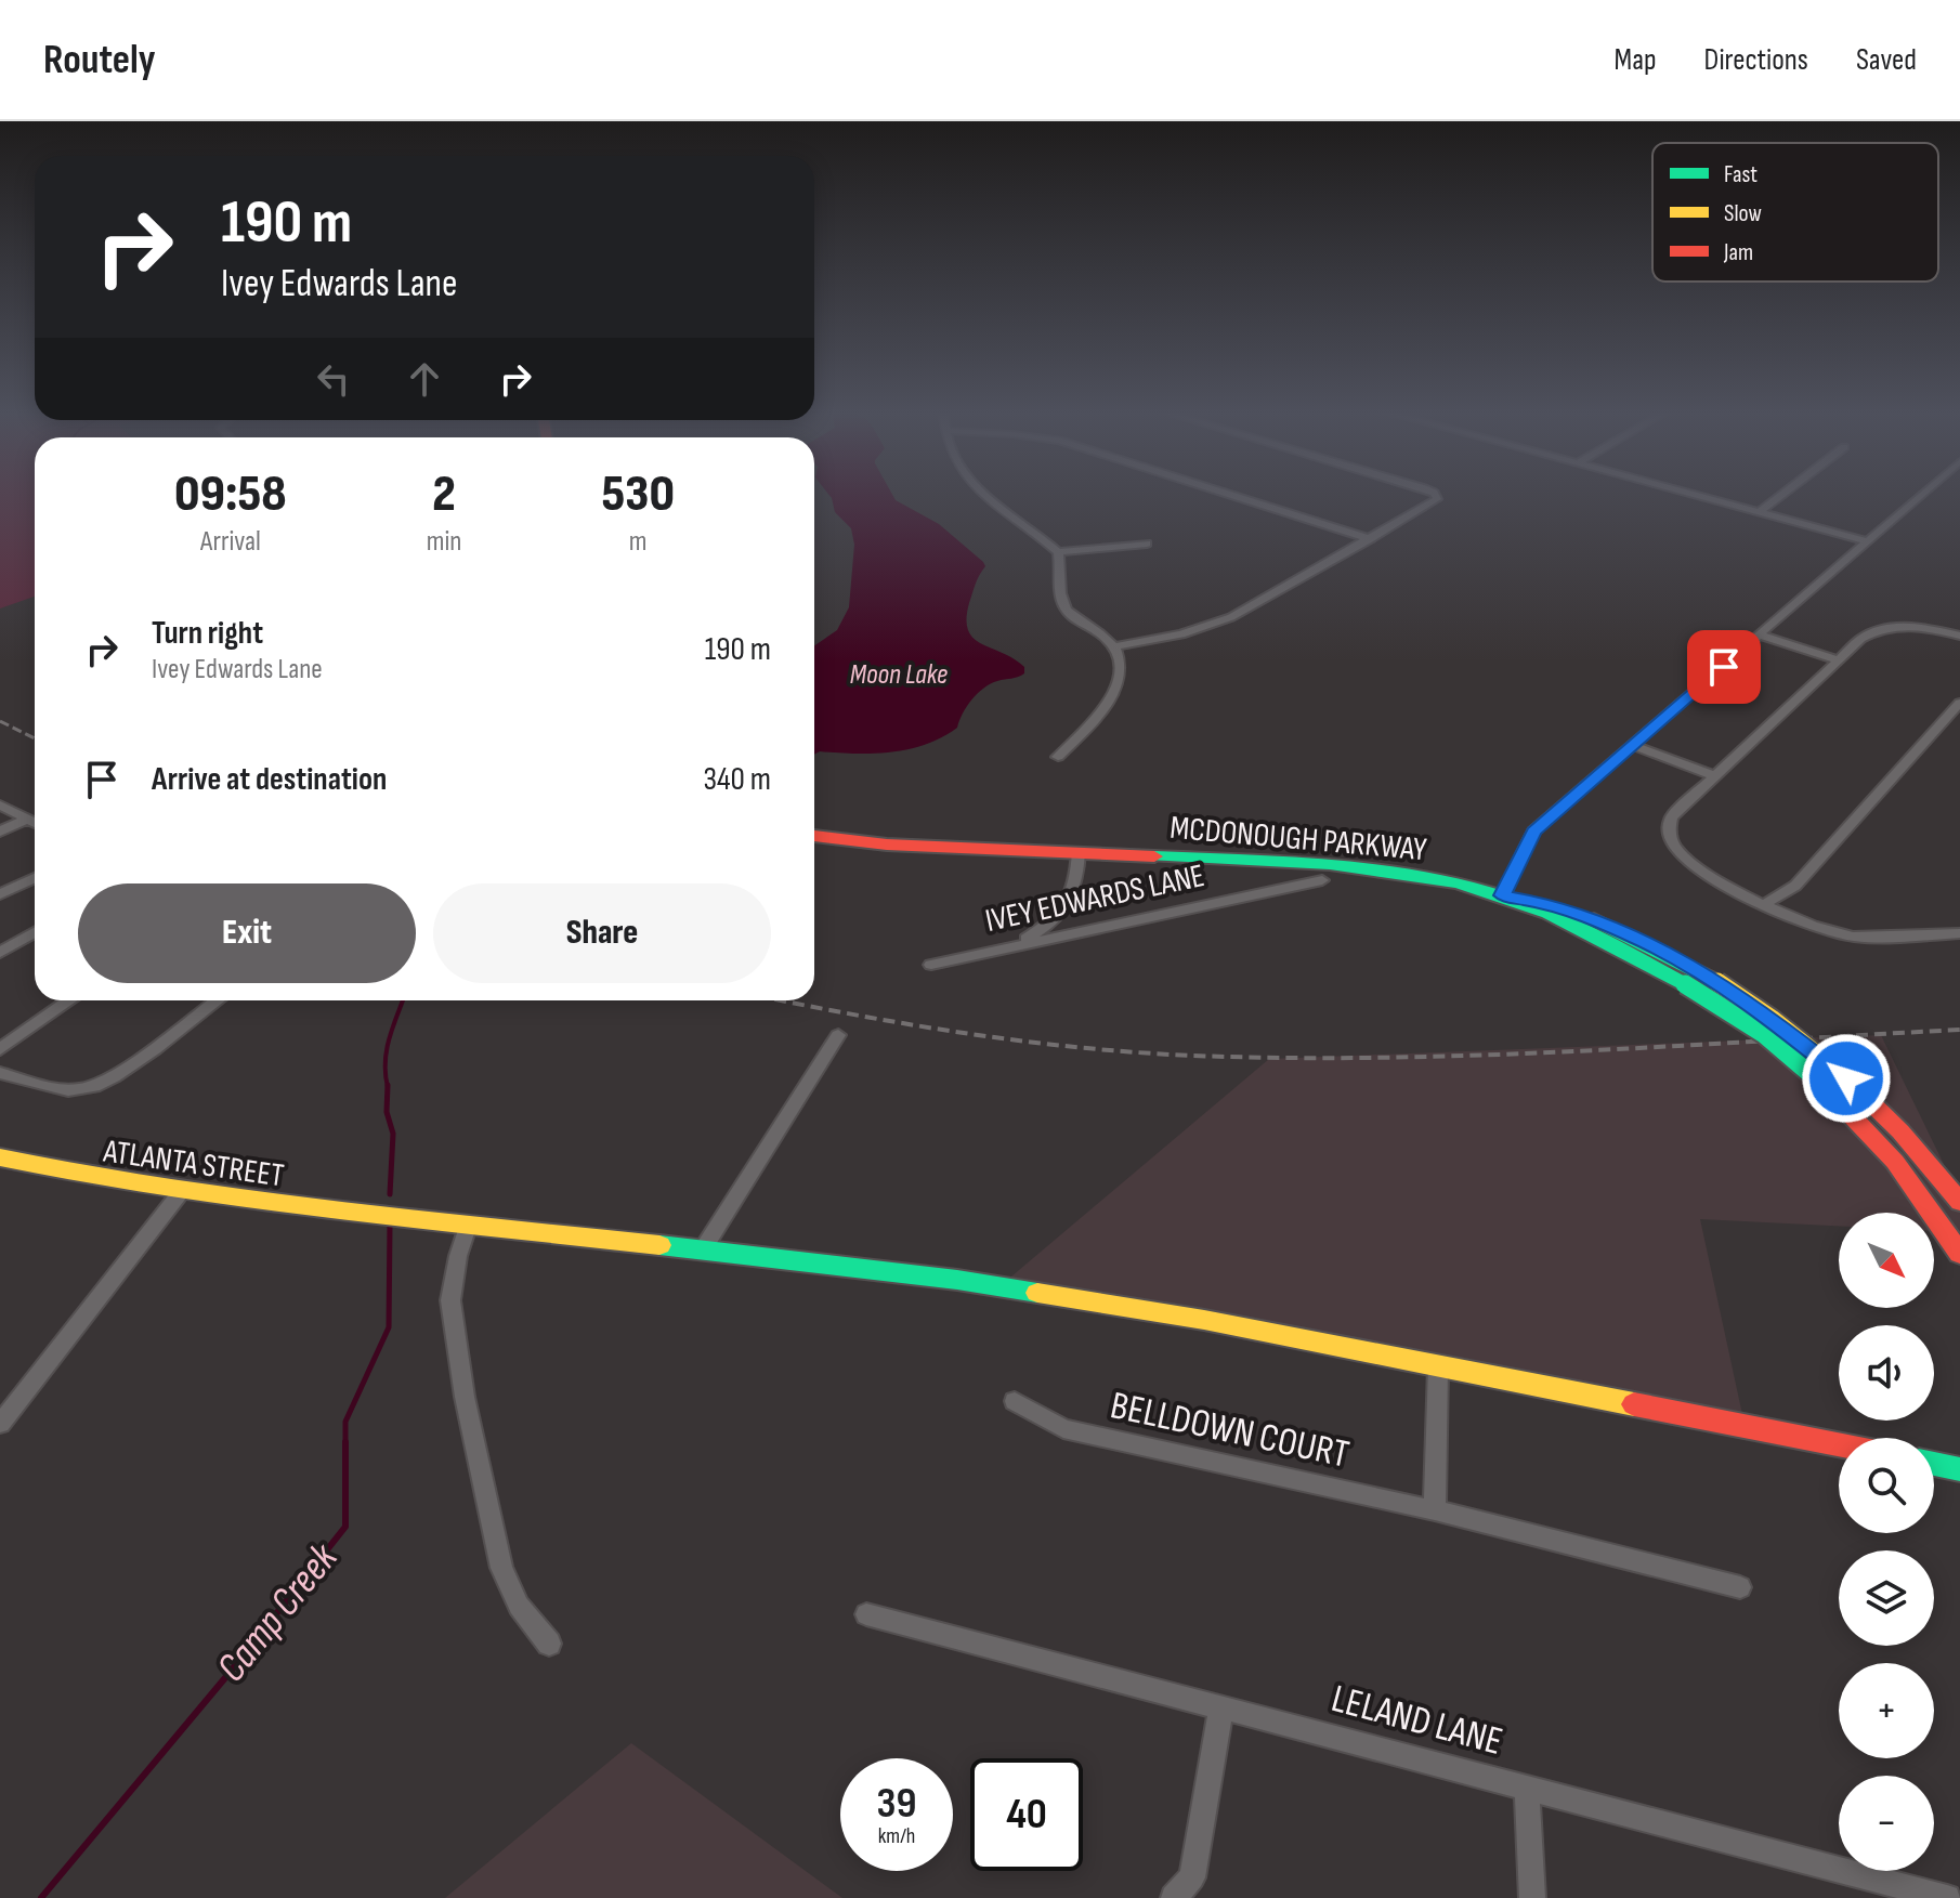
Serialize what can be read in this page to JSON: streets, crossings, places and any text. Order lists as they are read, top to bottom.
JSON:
{
  "streets": {
    "street": [
      "MCDONOUGH PARKWAY",
      "IVEY EDWARDS LANE",
      "ATLANTA STREET",
      "BELLDOWN COURT",
      "LELAND LANE"
    ]
  },
  "water": ["Moon Lake", "Camp Creek"],
  "legend": ["Fast", "Slow", "Jam"],
  "north": "bottom right",
  "page": {
    "header": "Routely",
    "nav": ["Map", "Directions", "Saved"],
    "turn": ["190 m", "Ivey Edwards Lane"],
    "eta": [
      "09:58",
      "Arrival",
      "2",
      "min",
      "530",
      "m"
    ],
    "list": [
      {
        "name": "Turn right",
        "note": "Ivey Edwards Lane",
        "value": "190 m"
      },
      {
        "name": "Arrive at destination",
        "value": "340 m"
      }
    ],
    "buttons": ["Exit", "Share"],
    "map_buttons": ["+", "−"],
    "speed": "39 km/h",
    "limit": "40"
  }
}
